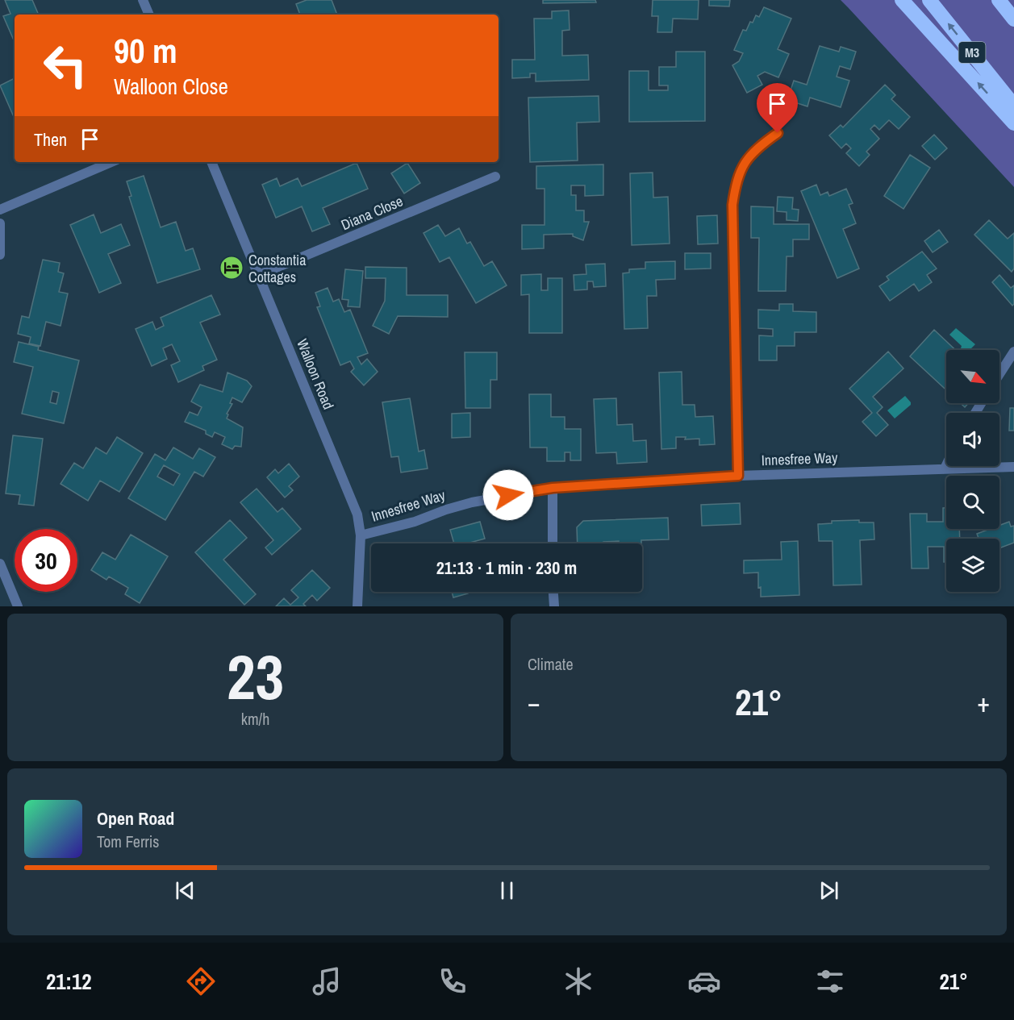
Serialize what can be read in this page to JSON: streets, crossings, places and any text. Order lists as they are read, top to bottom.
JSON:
{
  "streets": {
    "highway": ["M3"],
    "street": ["Diana Close", "Walloon Road", "Innesfree Way"]
  },
  "crossings": [
    ["Diana Close", "Walloon Road"],
    ["Walloon Road", "Innesfree Way"]
  ],
  "places": {
    "hotel": ["Constantia Cottages"]
  },
  "north": "bottom right",
  "page": {
    "turn": ["90 m", "Walloon Close"],
    "then": "Then",
    "limit": "30",
    "trip": "21:13 · 1 min · 230 m",
    "tile": [
      ["23", "km/h"],
      "Climate"
    ],
    "heat": ["−", "21°", "+"],
    "song": ["Open Road", "Tom Ferris"],
    "tabs": ["21:12", "21°"]
  }
}
